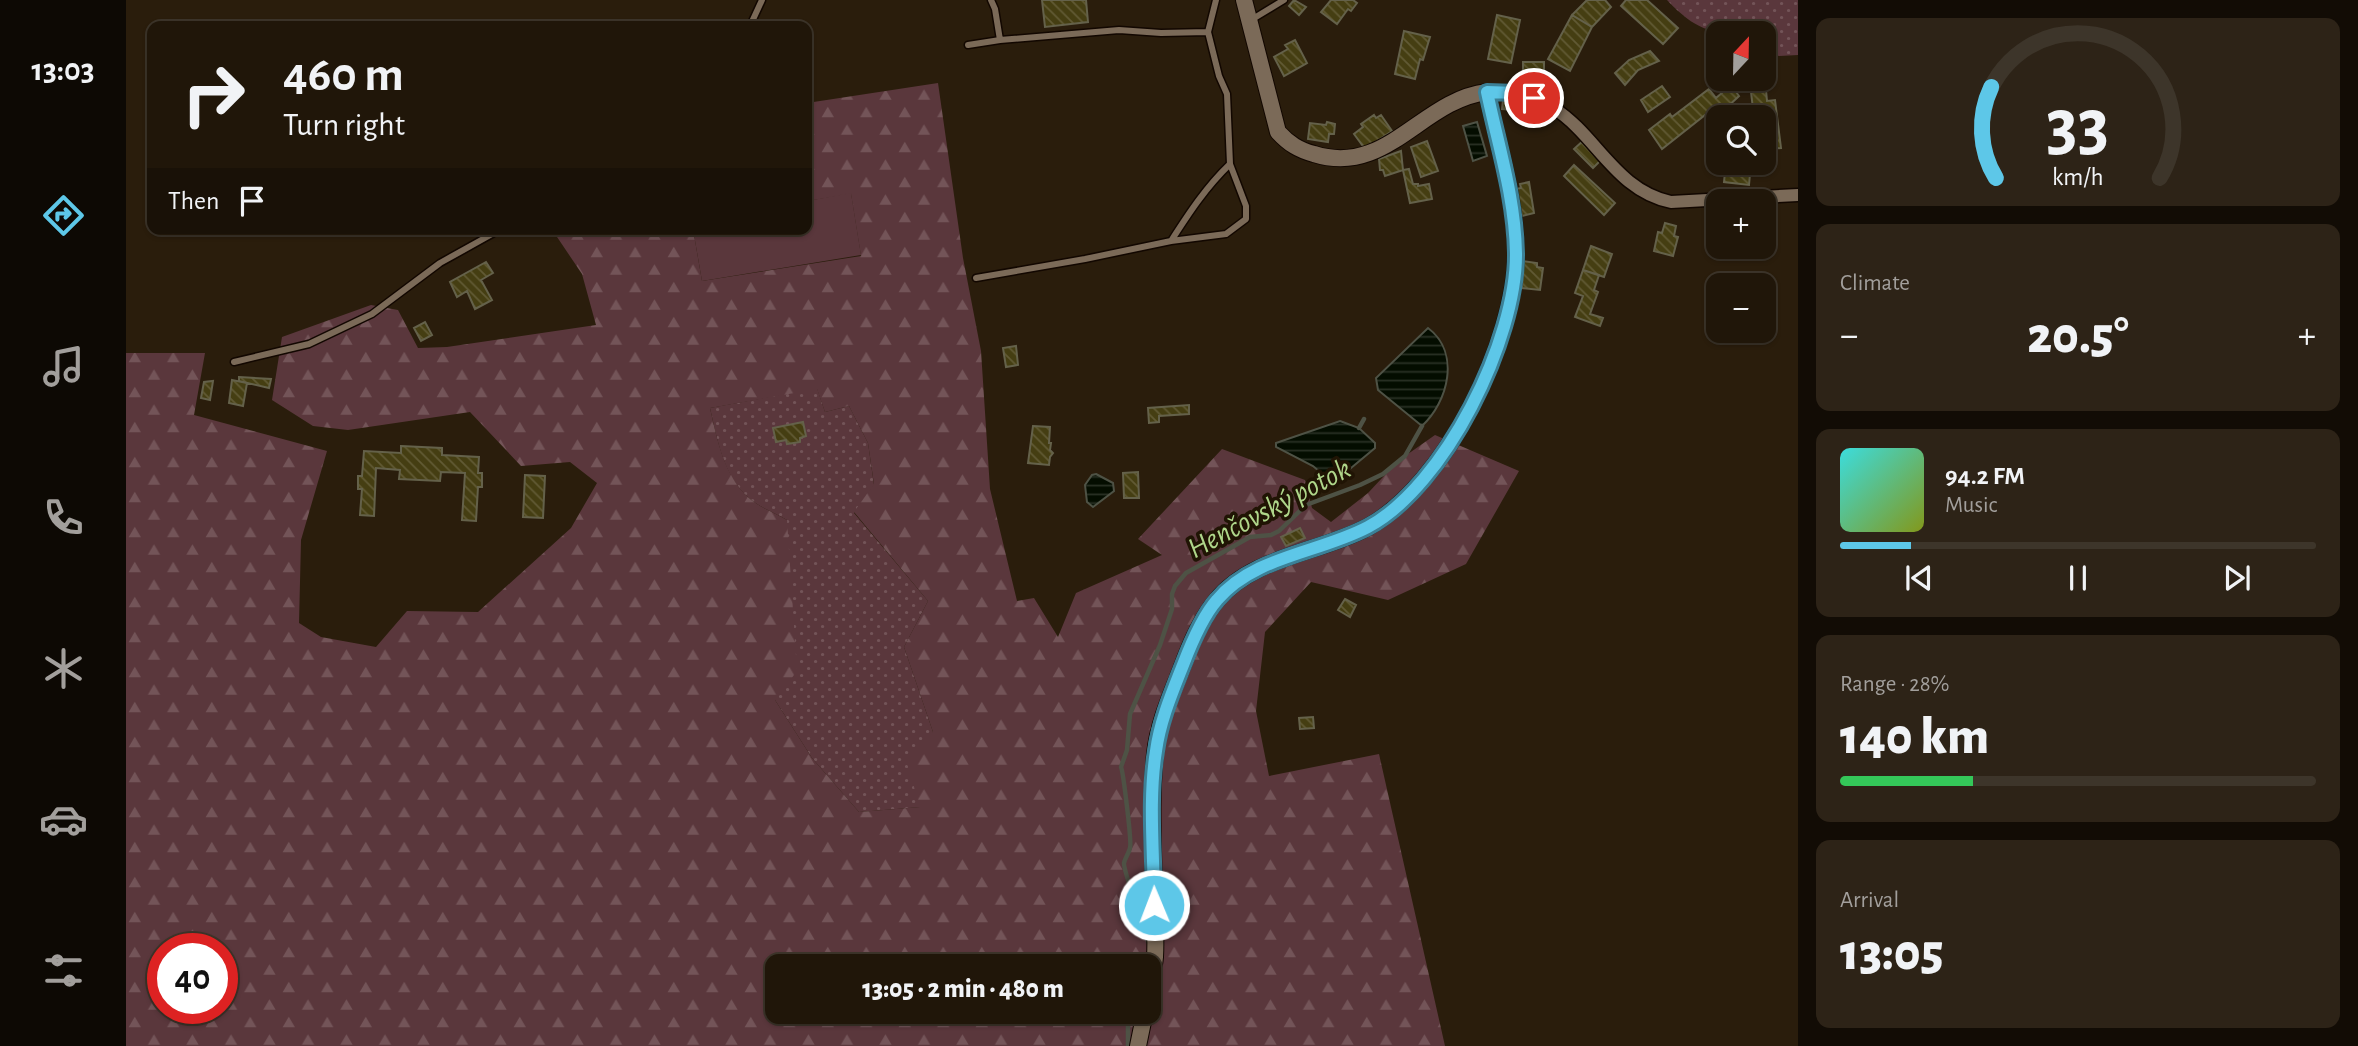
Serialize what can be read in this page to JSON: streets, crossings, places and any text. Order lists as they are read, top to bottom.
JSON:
{
  "water": ["Henčovský potok"],
  "north": "top",
  "page": {
    "tabs": "13:03",
    "map_buttons": ["+", "−"],
    "turn": ["460 m", "Turn right"],
    "then": "Then",
    "tile": [
      "Climate",
      ["Range · 28%", "140 km"],
      ["Arrival", "13:05"]
    ],
    "heat": ["−", "20.5°", "+"],
    "song": ["94.2 FM", "Music"],
    "limit": "40",
    "trip": "13:05 · 2 min · 480 m",
    "gauge": ["33", "km/h"]
  }
}
